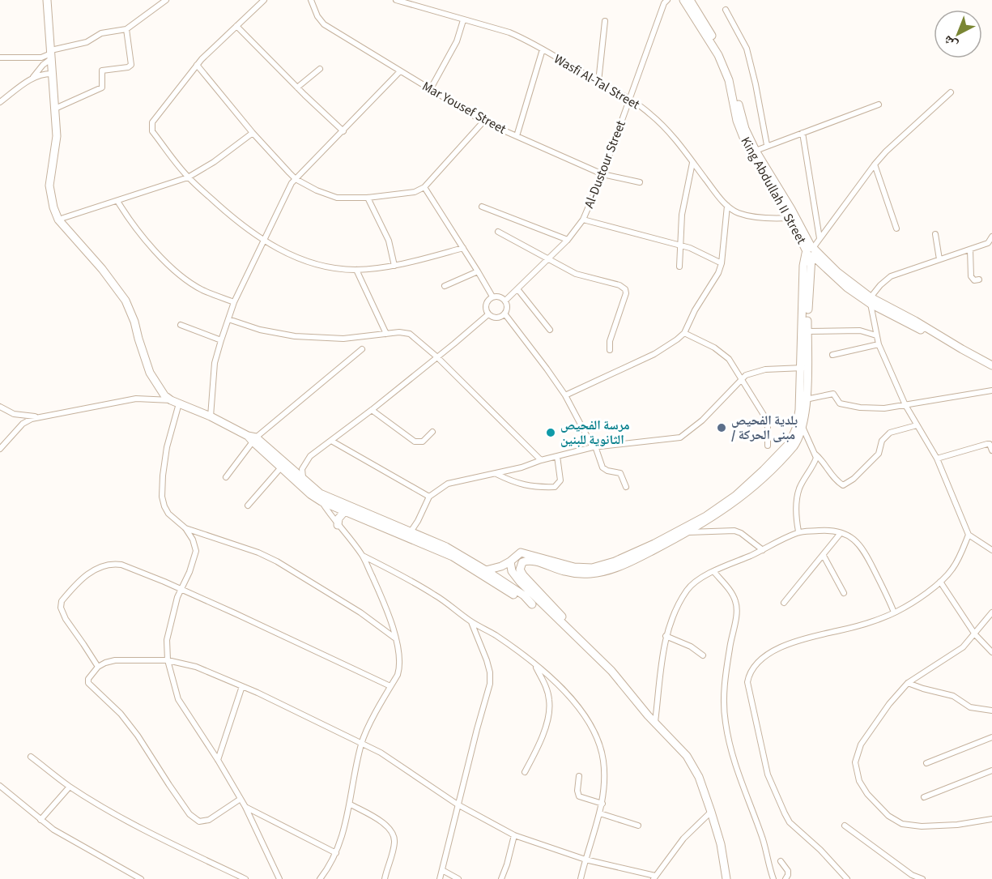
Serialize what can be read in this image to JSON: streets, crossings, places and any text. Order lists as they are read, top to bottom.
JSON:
{
  "streets": {
    "street": [
      "Wasfi Al-Tal Street",
      "Mar Yousef Street",
      "Al-Dustour Street",
      "King Abdullah II Street"
    ]
  },
  "crossings": [
    ["Wasfi Al-Tal Street", "Al-Dustour Street"],
    ["Wasfi Al-Tal Street", "King Abdullah II Street"],
    ["Mar Yousef Street", "Al-Dustour Street"]
  ],
  "places": ["بلدية الفحيص / مبنى الحركة", "مرسة الفحيص الثانوية للبنين"],
  "north": "bottom left"
}
